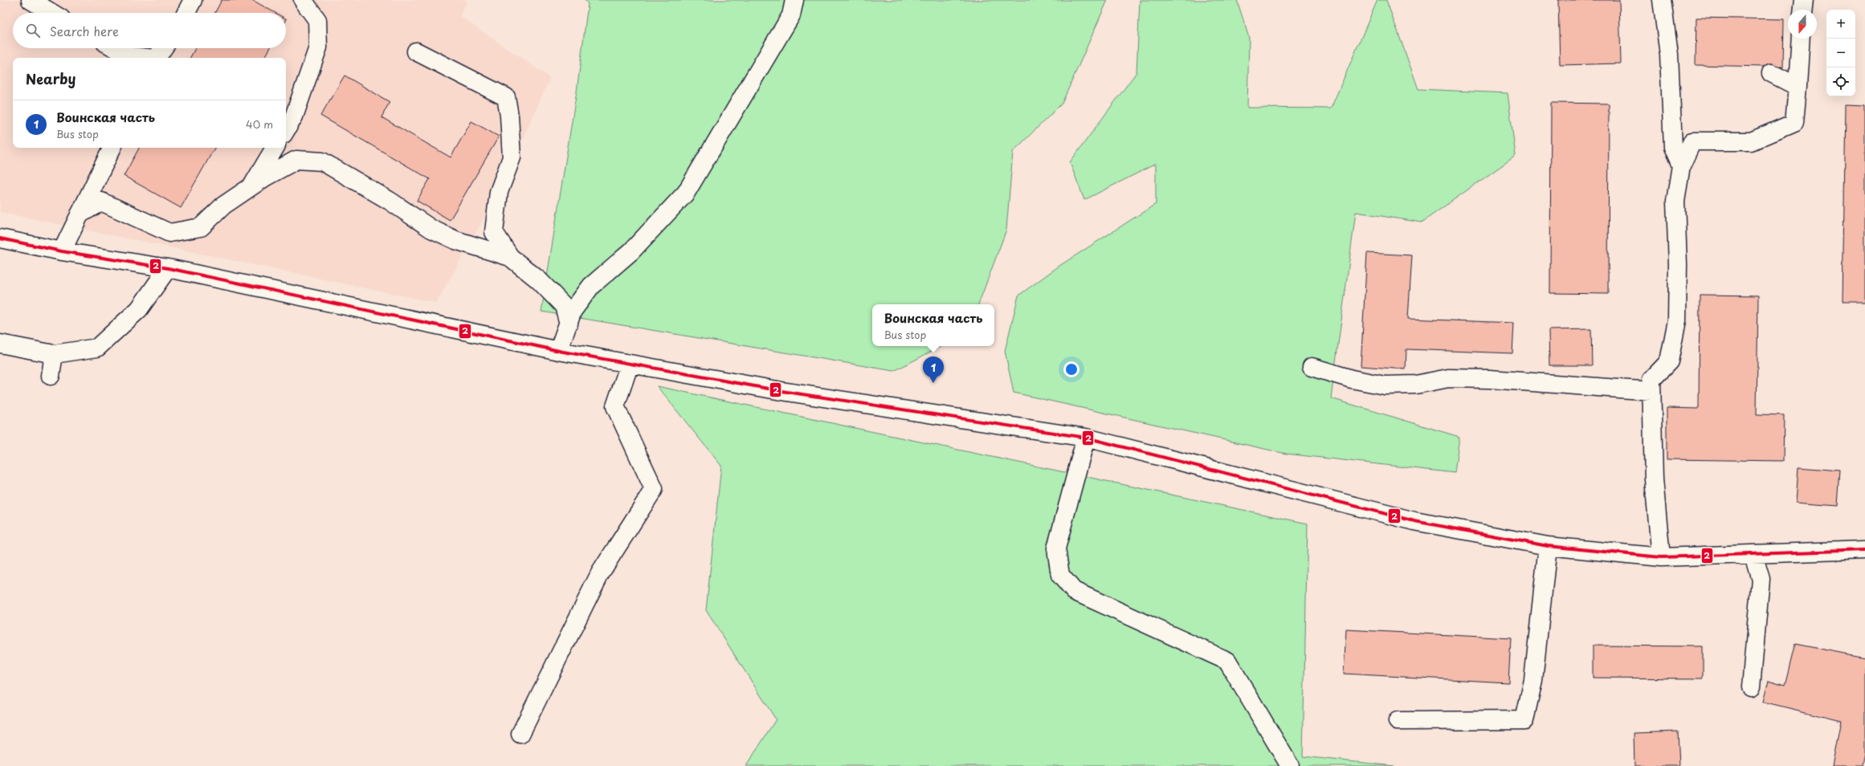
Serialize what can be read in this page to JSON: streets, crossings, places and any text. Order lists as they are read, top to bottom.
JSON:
{
  "lines": ["transit line 2"],
  "north": "bottom",
  "page": {
    "map_buttons": ["+", "−"],
    "search": "Search here",
    "heading": "Nearby",
    "list": [
      {
        "mark": "1",
        "name": "Воинская часть",
        "note": "Bus stop",
        "value": "40 m"
      }
    ],
    "popup": ["Воинская часть", "Bus stop"],
    "pins": "1"
  }
}
